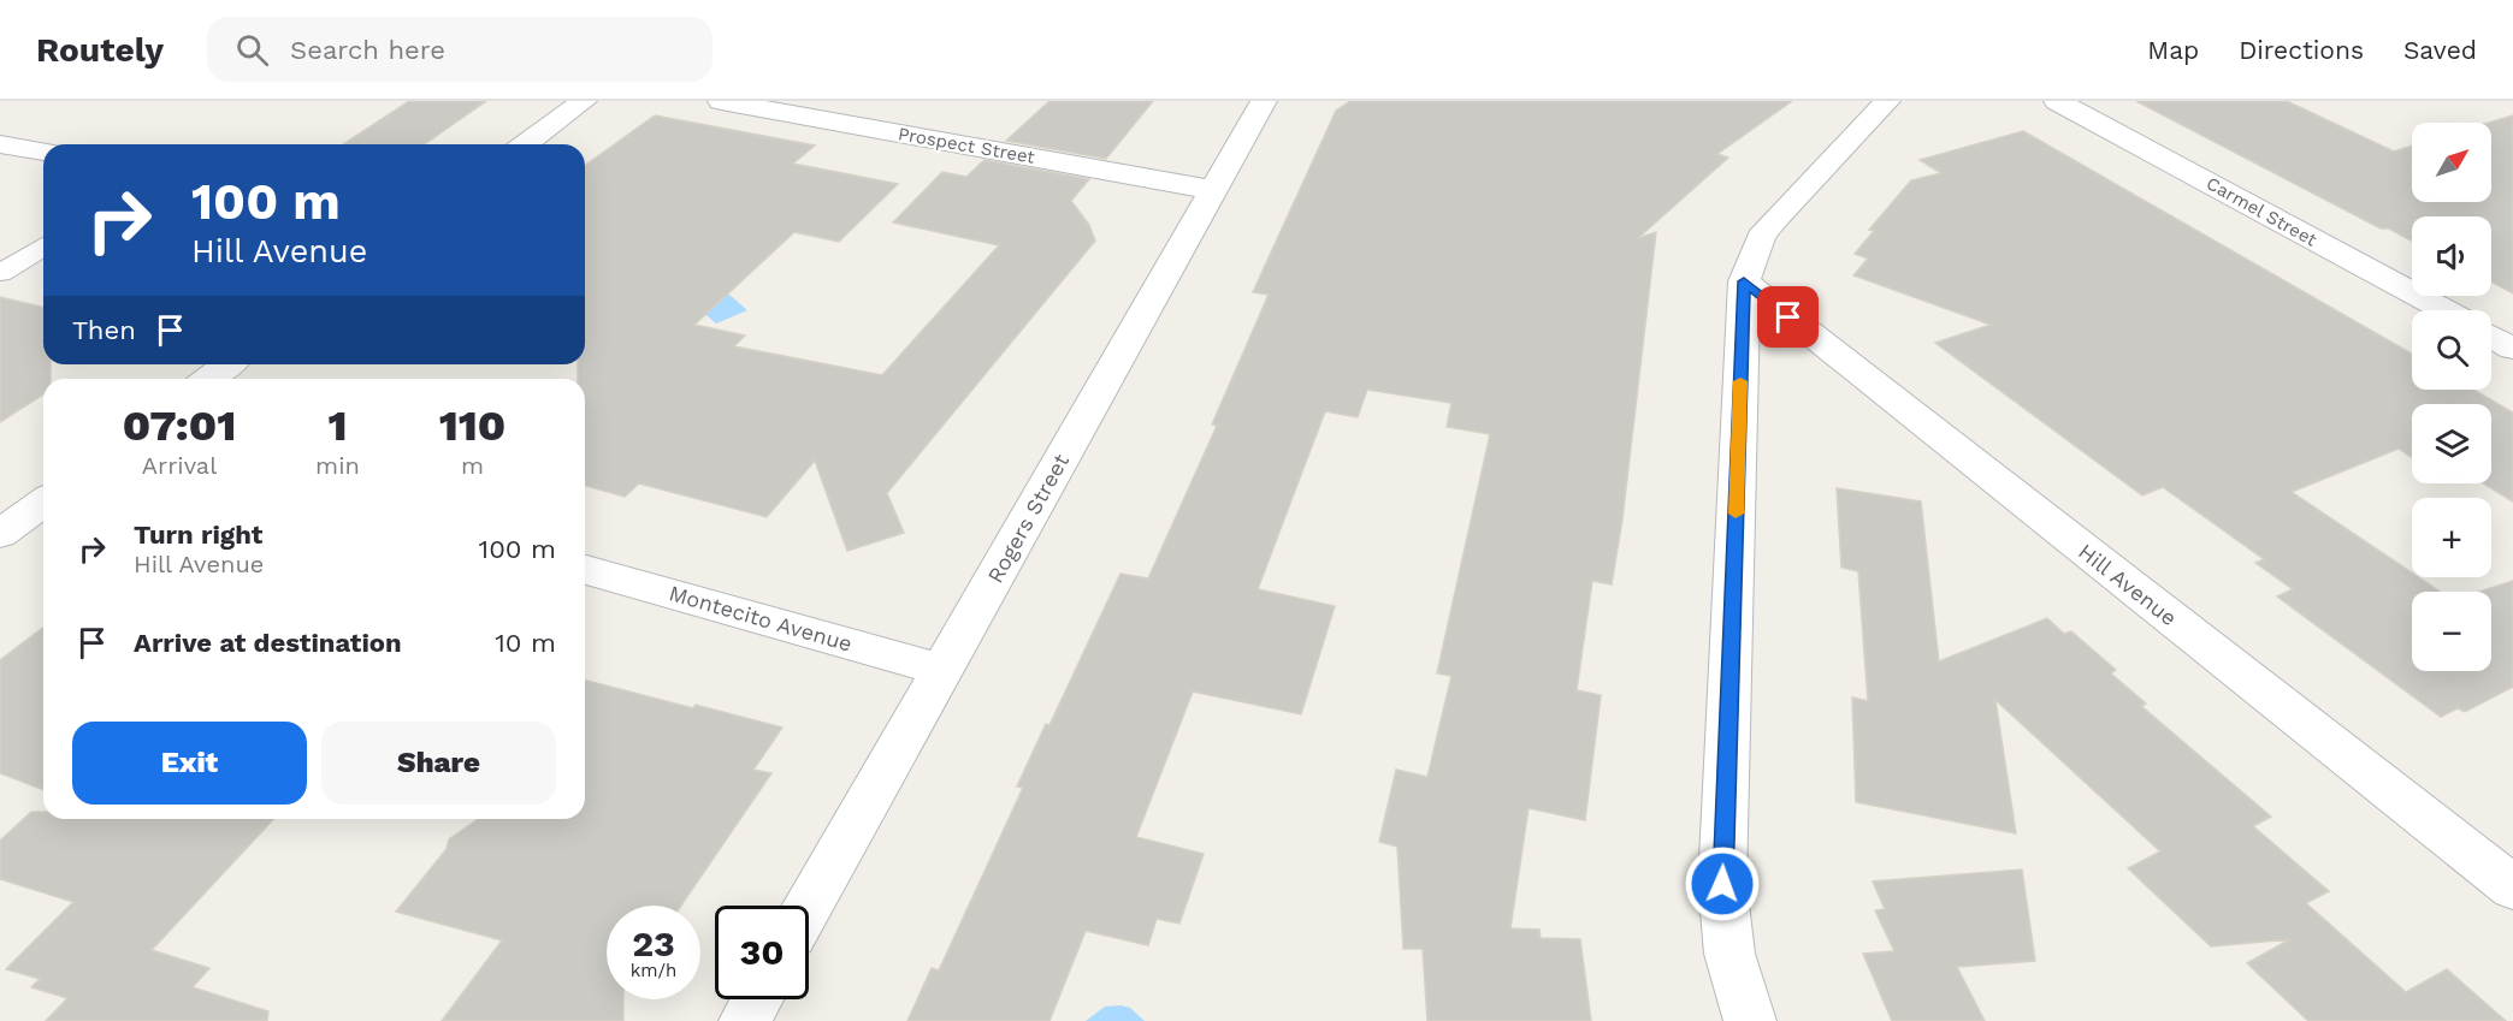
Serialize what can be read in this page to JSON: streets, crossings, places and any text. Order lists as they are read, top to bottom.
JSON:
{
  "streets": {
    "street": [
      "Prospect Street",
      "Carmel Street",
      "Rogers Street",
      "Hill Avenue",
      "Montecito Avenue"
    ]
  },
  "crossings": [
    ["Prospect Street", "Rogers Street"],
    ["Rogers Street", "Montecito Avenue"]
  ],
  "north": "top right",
  "page": {
    "header": "Routely",
    "search": "Search here",
    "nav": ["Map", "Directions", "Saved"],
    "map_buttons": ["+", "−"],
    "turn": ["100 m", "Hill Avenue"],
    "then": "Then",
    "eta": [
      "07:01",
      "Arrival",
      "1",
      "min",
      "110",
      "m"
    ],
    "list": [
      {
        "name": "Turn right",
        "note": "Hill Avenue",
        "value": "100 m"
      },
      {
        "name": "Arrive at destination",
        "value": "10 m"
      }
    ],
    "buttons": ["Exit", "Share"],
    "speed": "23 km/h",
    "limit": "30"
  }
}
